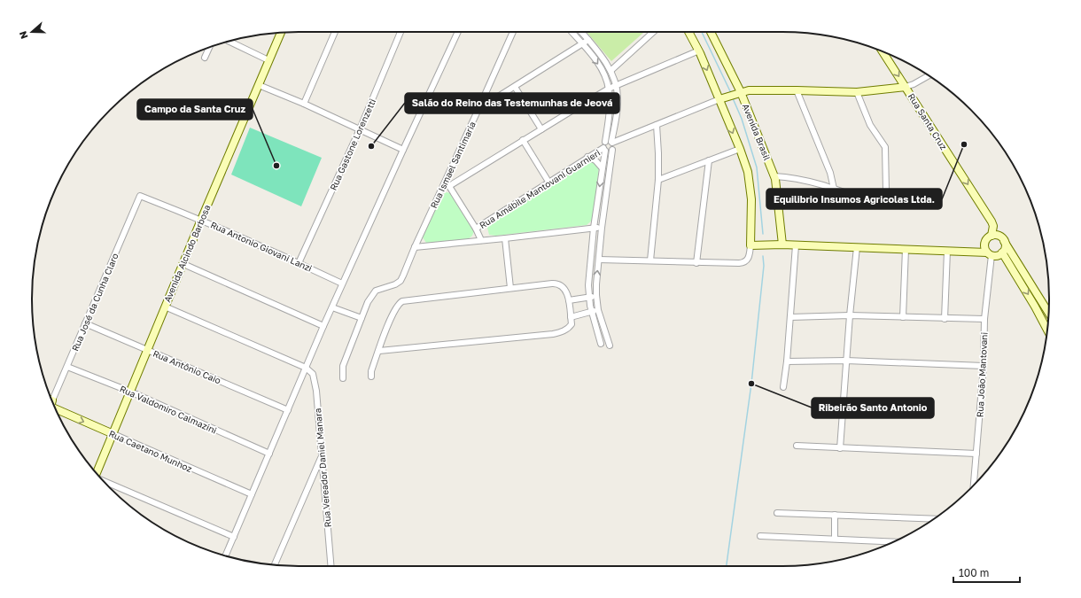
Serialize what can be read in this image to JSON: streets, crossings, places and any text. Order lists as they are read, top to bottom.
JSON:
{
  "streets": {
    "main road": [
      "Rua Santa Cruz",
      "Avenida Brasil",
      "Avenida Alcindo Barbosa",
      "Rua Caetano Munhoz"
    ],
    "street": [
      "Rua Gastone Lorenzetti",
      "Rua Ismael Santimaria",
      "Rua Amábile Mantovani Guarnieri",
      "Rua Antonio Giovani Lanzi",
      "Rua José da Cunha Claro",
      "Rua Antônio Caio",
      "Rua João Mantovani",
      "Rua Valdomiro Calmazini",
      "Rua Vereador Daniel Manara"
    ]
  },
  "crossings": [
    ["Rua Santa Cruz", "Rua João Mantovani"],
    ["Rua Gastone Lorenzetti", "Rua Antonio Giovani Lanzi"],
    ["Rua Antonio Giovani Lanzi", "Avenida Alcindo Barbosa"],
    ["Rua Antonio Giovani Lanzi", "Rua José da Cunha Claro"],
    ["Avenida Alcindo Barbosa", "Rua Antônio Caio"],
    ["Avenida Alcindo Barbosa", "Rua Valdomiro Calmazini"],
    ["Avenida Alcindo Barbosa", "Rua Caetano Munhoz"],
    ["Rua José da Cunha Claro", "Rua Antônio Caio"],
    ["Rua José da Cunha Claro", "Rua Valdomiro Calmazini"]
  ],
  "one_way": ["Rua Santa Cruz"],
  "places": [
    "Equilibrio Insumos Agricolas Ltda.",
    "Salão do Reino das Testemunhas de Jeová",
    "Campo da Santa Cruz",
    "Ribeirão Santo Antonio"
  ],
  "scale_bar": "100 m",
  "north": "left"
}
